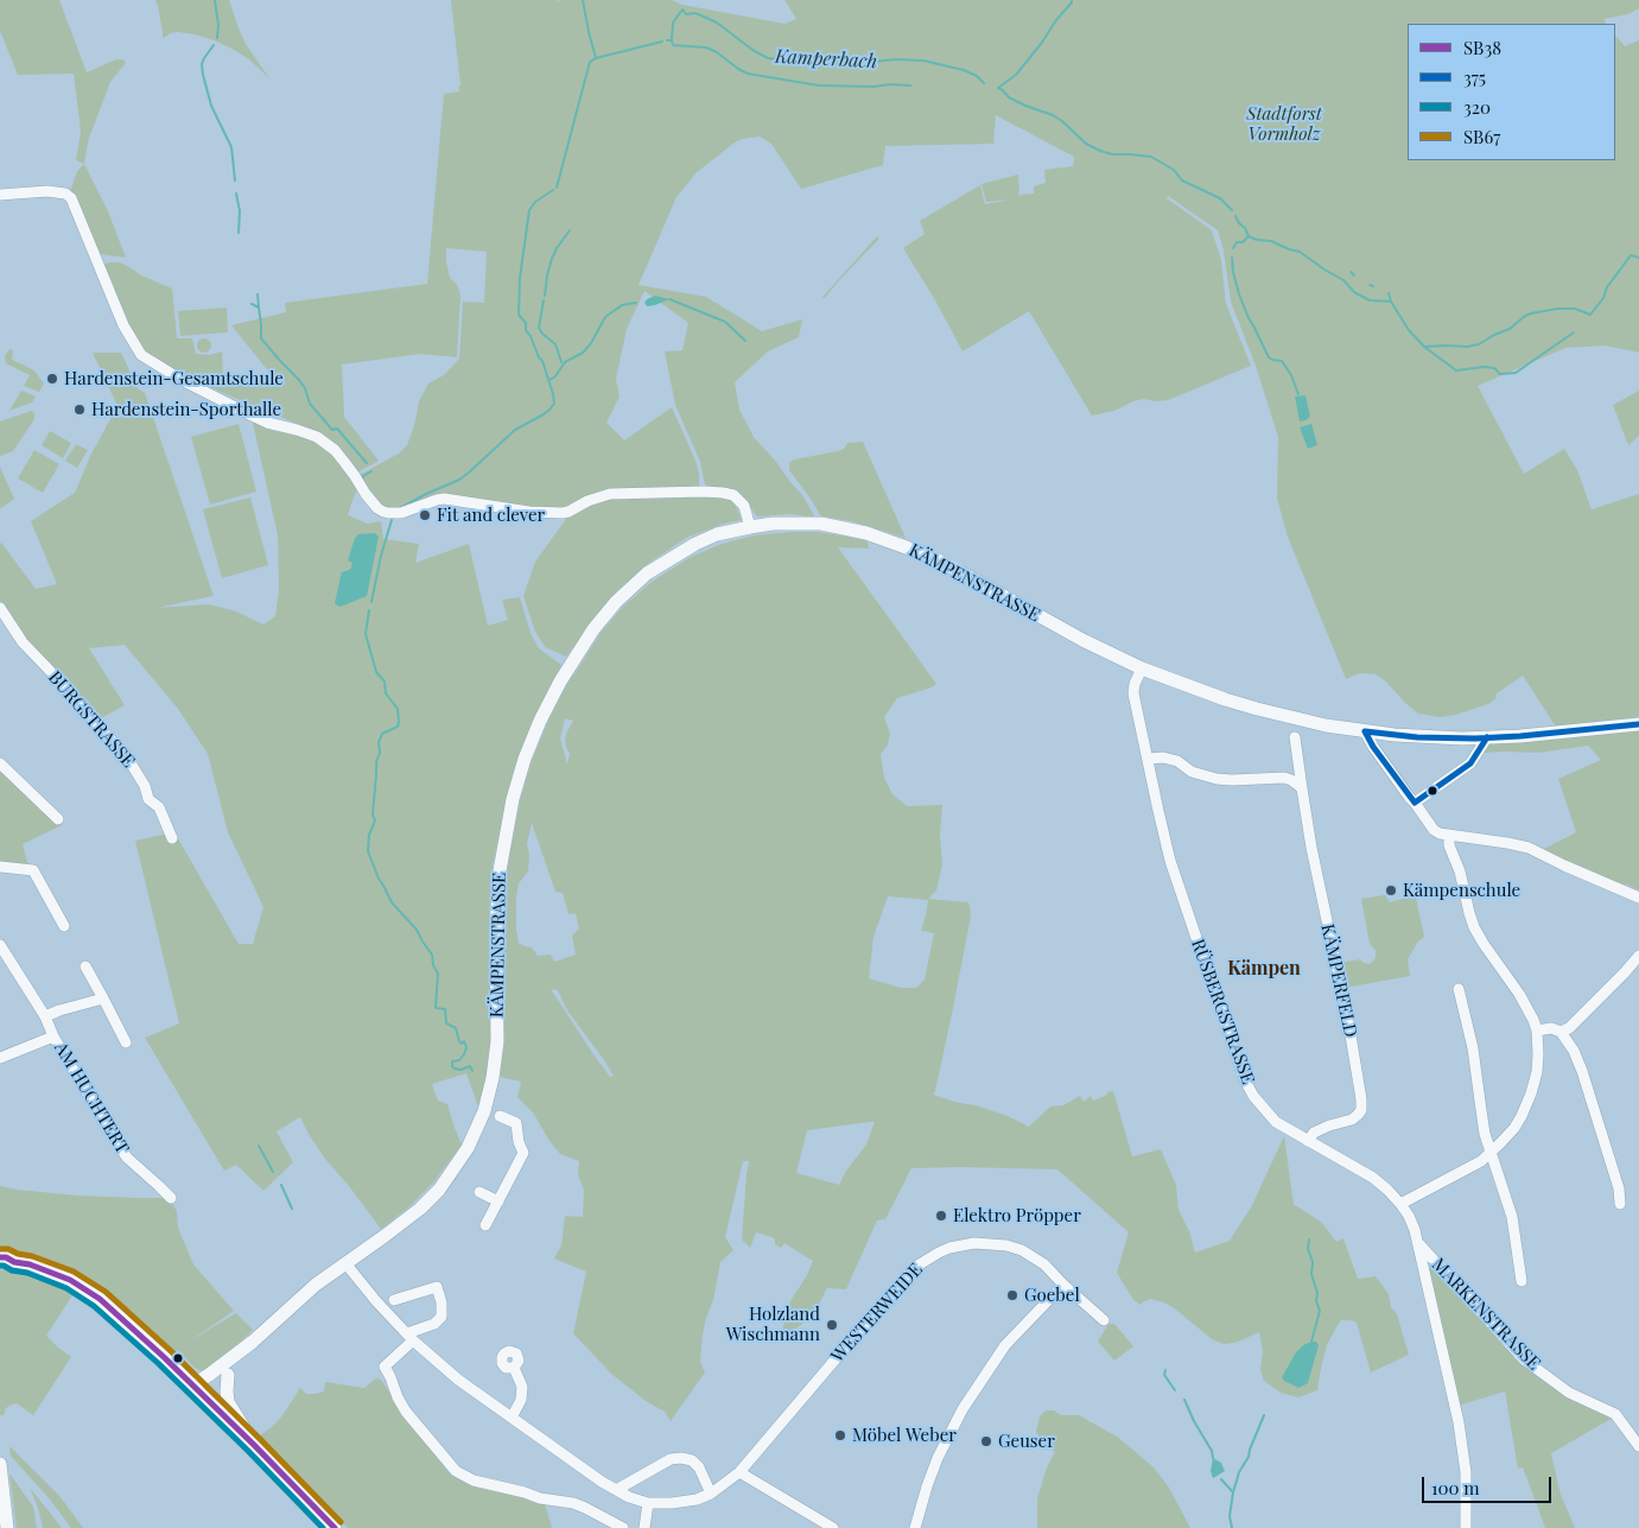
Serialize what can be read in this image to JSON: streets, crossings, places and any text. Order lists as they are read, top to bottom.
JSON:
{
  "streets": {
    "street": [
      "KÄMPENSTRASSE",
      "BURGSTRASSE",
      "KÄMPERFELD",
      "RÜSBERGSTRASSE",
      "AM HUCHTERT",
      "WESTERWEIDE",
      "MARKENSTRASSE"
    ]
  },
  "crossings": [
    ["KÄMPENSTRASSE", "RÜSBERGSTRASSE"],
    ["KÄMPENSTRASSE", "WESTERWEIDE"],
    ["KÄMPERFELD", "RÜSBERGSTRASSE"],
    ["RÜSBERGSTRASSE", "MARKENSTRASSE"]
  ],
  "districts": ["Kämpen"],
  "water": ["Kamperbach"],
  "parks": ["Stadtforst Vormholz"],
  "places": [
    "Hardenstein-Gesamtschule",
    "Hardenstein-Sporthalle",
    "Fit and clever",
    "Kämpenschule",
    "Elektro Pröpper",
    "Goebel",
    "Holzland Wischmann",
    "Möbel Weber",
    "Geuser"
  ],
  "lines": [
    "transit line 375",
    "transit line SB67",
    "transit line SB38",
    "transit line 320"
  ],
  "legend": [
    "SB38",
    "375",
    "320",
    "SB67"
  ],
  "scale_bar": "100 m"
}
